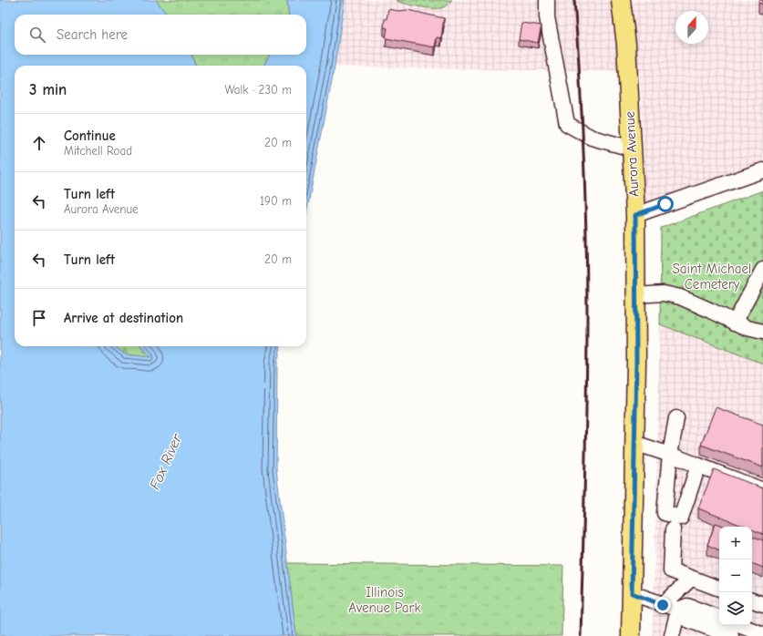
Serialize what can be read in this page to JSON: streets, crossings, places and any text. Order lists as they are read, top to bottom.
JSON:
{
  "streets": {
    "main road": ["Aurora Avenue"]
  },
  "water": ["Fox River"],
  "parks": ["Saint Michael Cemetery", "Illinois Avenue Park"],
  "north": "top",
  "page": {
    "search": "Search here",
    "heading": ["3 min", "Walk · 230 m"],
    "list": [
      ["Continue", "Mitchell Road", "20 m"],
      ["Turn left", "Aurora Avenue", "190 m"],
      ["Turn left", "20 m"],
      "Arrive at destination"
    ],
    "map_buttons": ["+", "−"]
  }
}
